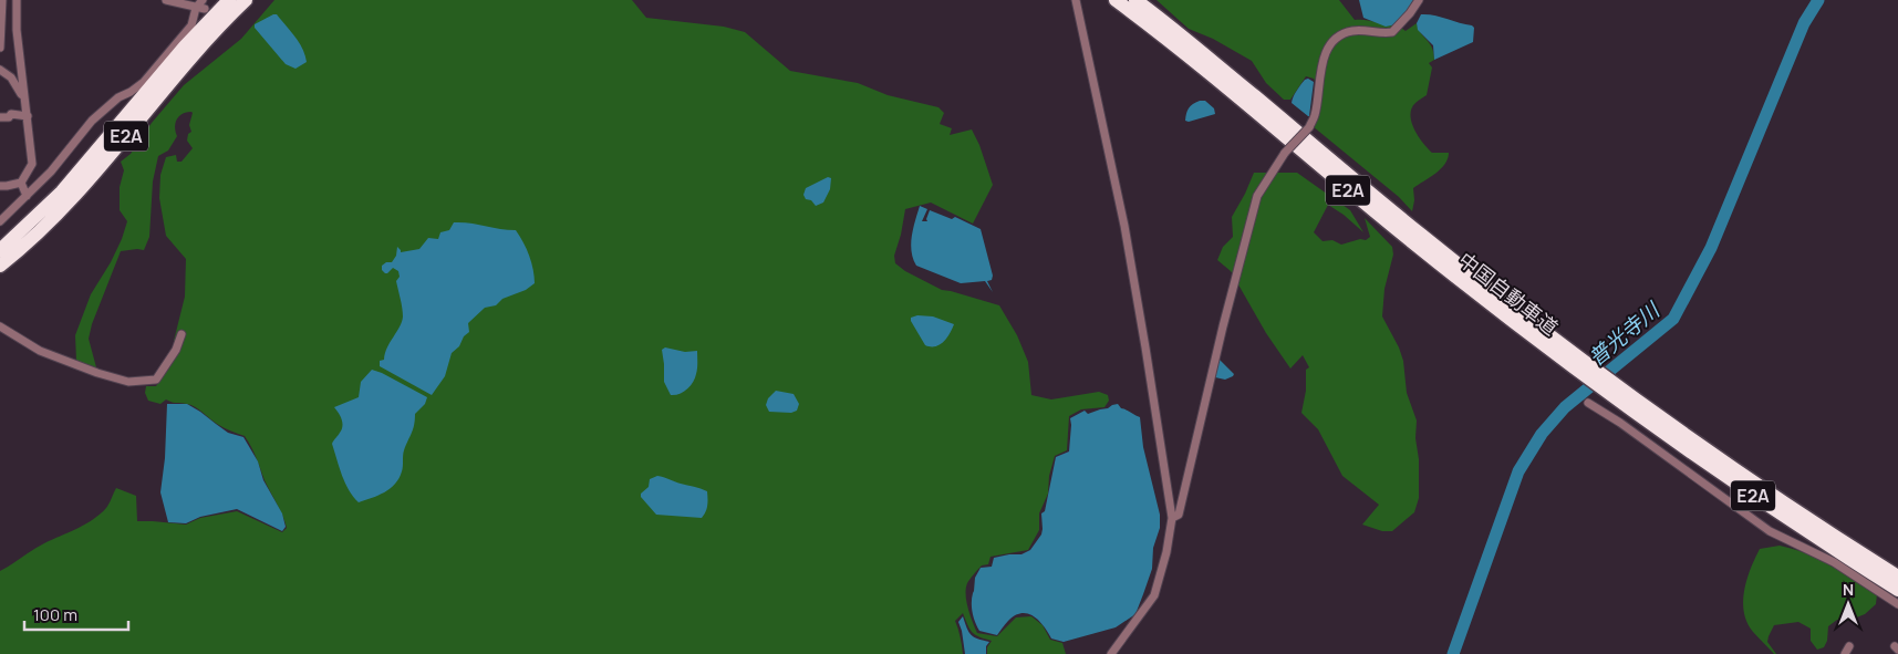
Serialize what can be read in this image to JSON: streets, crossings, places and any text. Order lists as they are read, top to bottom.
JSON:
{
  "streets": {
    "highway": ["E2A", "中国自動車道"]
  },
  "water": ["普光寺川"],
  "scale_bar": "100 m",
  "north": "top"
}
